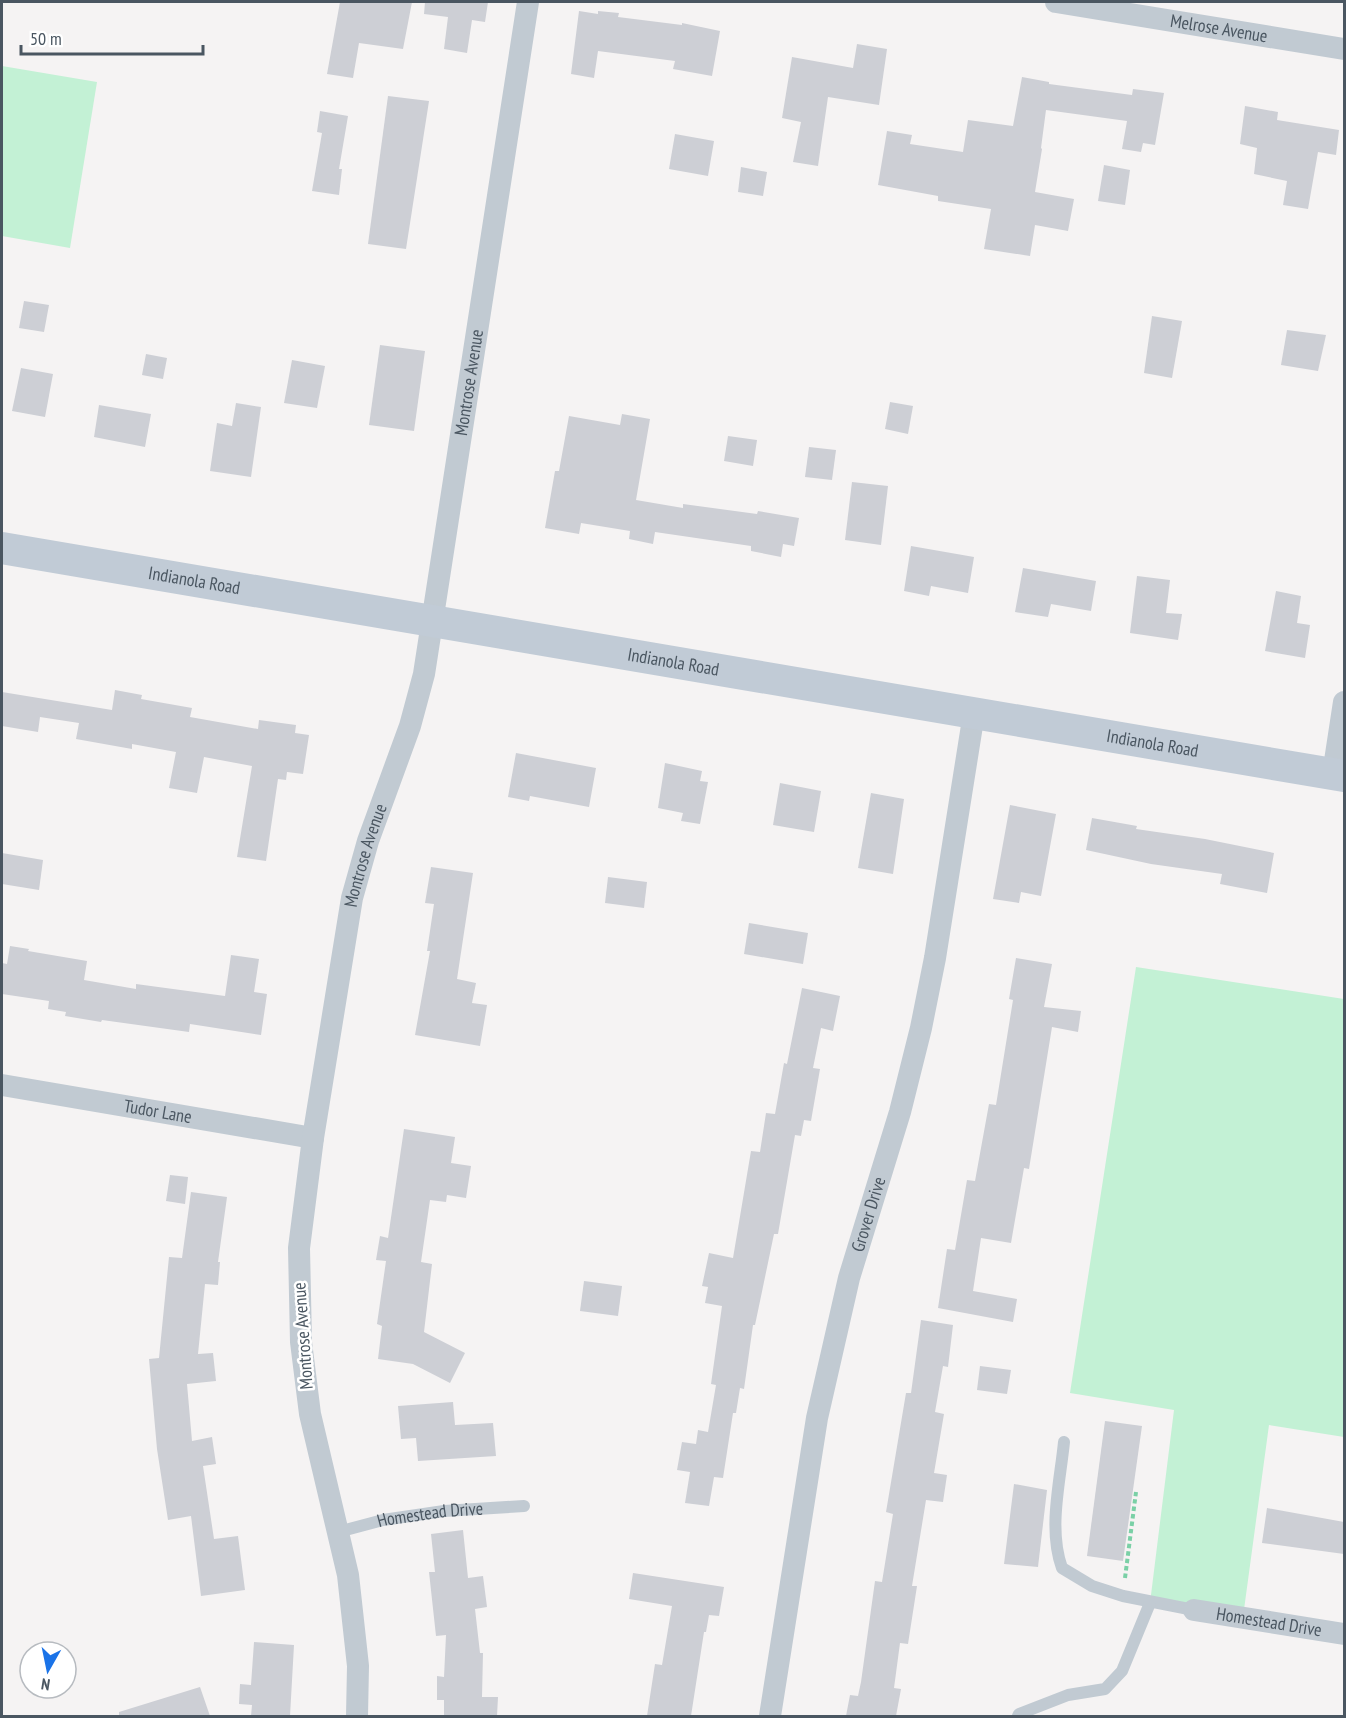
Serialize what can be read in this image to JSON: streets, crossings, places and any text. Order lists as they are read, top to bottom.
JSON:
{
  "streets": {
    "street": [
      "Melrose Avenue",
      "Montrose Avenue",
      "Indianola Road",
      "Tudor Lane",
      "Grover Drive",
      "Homestead Drive"
    ]
  },
  "crossings": [
    ["Montrose Avenue", "Indianola Road"],
    ["Montrose Avenue", "Tudor Lane"],
    ["Montrose Avenue", "Homestead Drive"],
    ["Indianola Road", "Grover Drive"]
  ],
  "scale_bar": "50 m",
  "north": "bottom"
}
